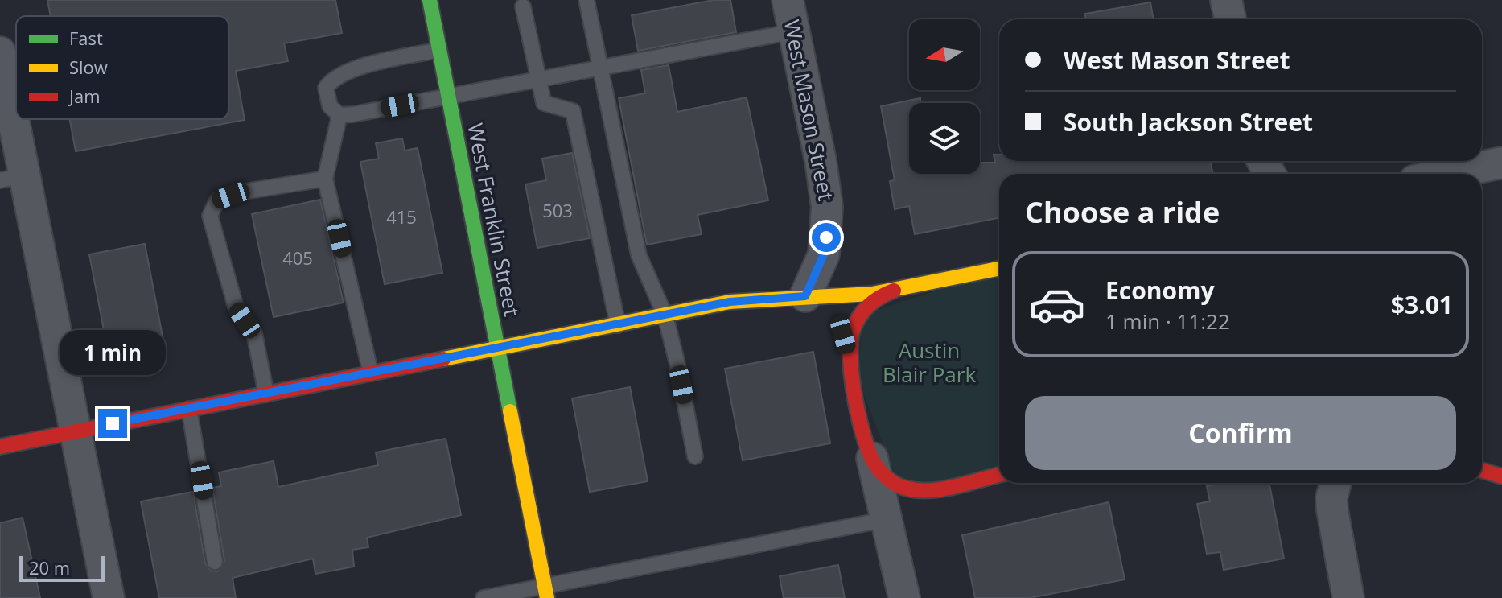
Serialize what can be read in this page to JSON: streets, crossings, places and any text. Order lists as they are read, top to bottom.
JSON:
{
  "streets": {
    "street": ["West Mason Street", "West Franklin Street"]
  },
  "parks": ["Austin Blair Park"],
  "house_numbers": ["503", "415", "405"],
  "legend": ["Fast", "Slow", "Jam"],
  "scale_bar": "20 m",
  "north": "left",
  "page": {
    "banner": ["West Mason Street", "South Jackson Street"],
    "heading": "Choose a ride",
    "list": [
      {
        "name": "Economy",
        "note": "1 min · 11:22",
        "value": "$3.01"
      }
    ],
    "bubble": "1 min",
    "buttons": "Confirm",
    "scale": "20 m"
  }
}
